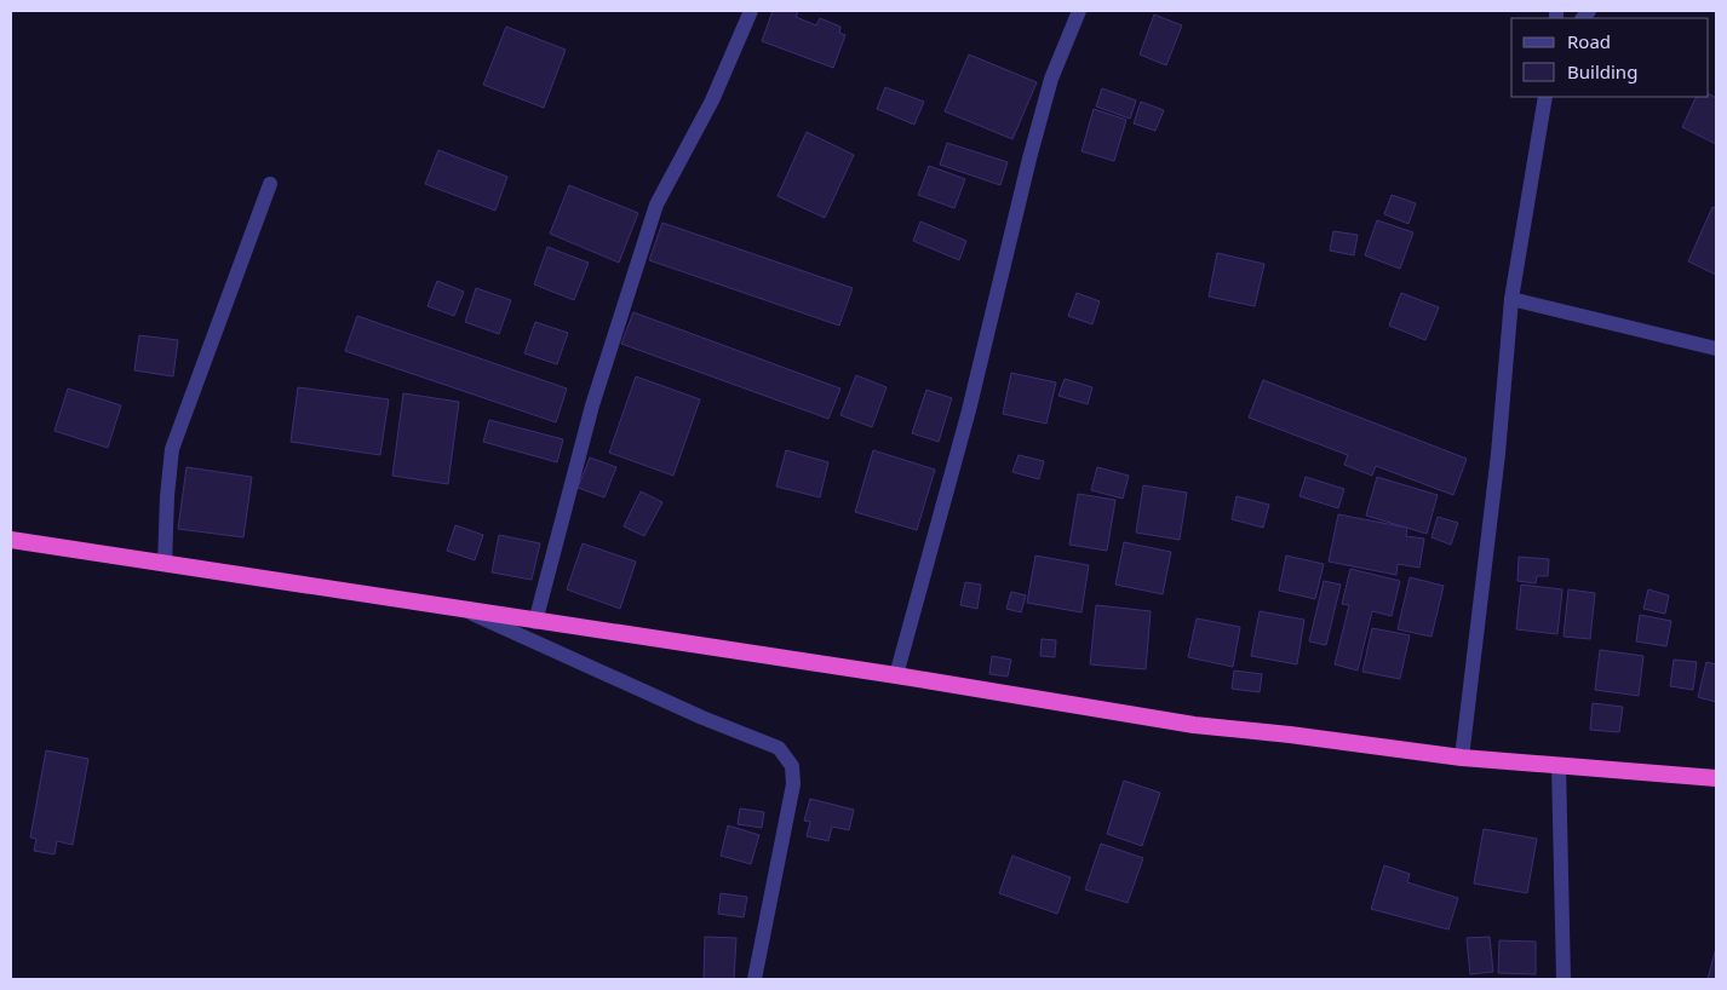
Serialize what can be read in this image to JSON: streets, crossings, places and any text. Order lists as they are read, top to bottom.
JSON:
{
  "legend": ["Road", "Building"]
}
